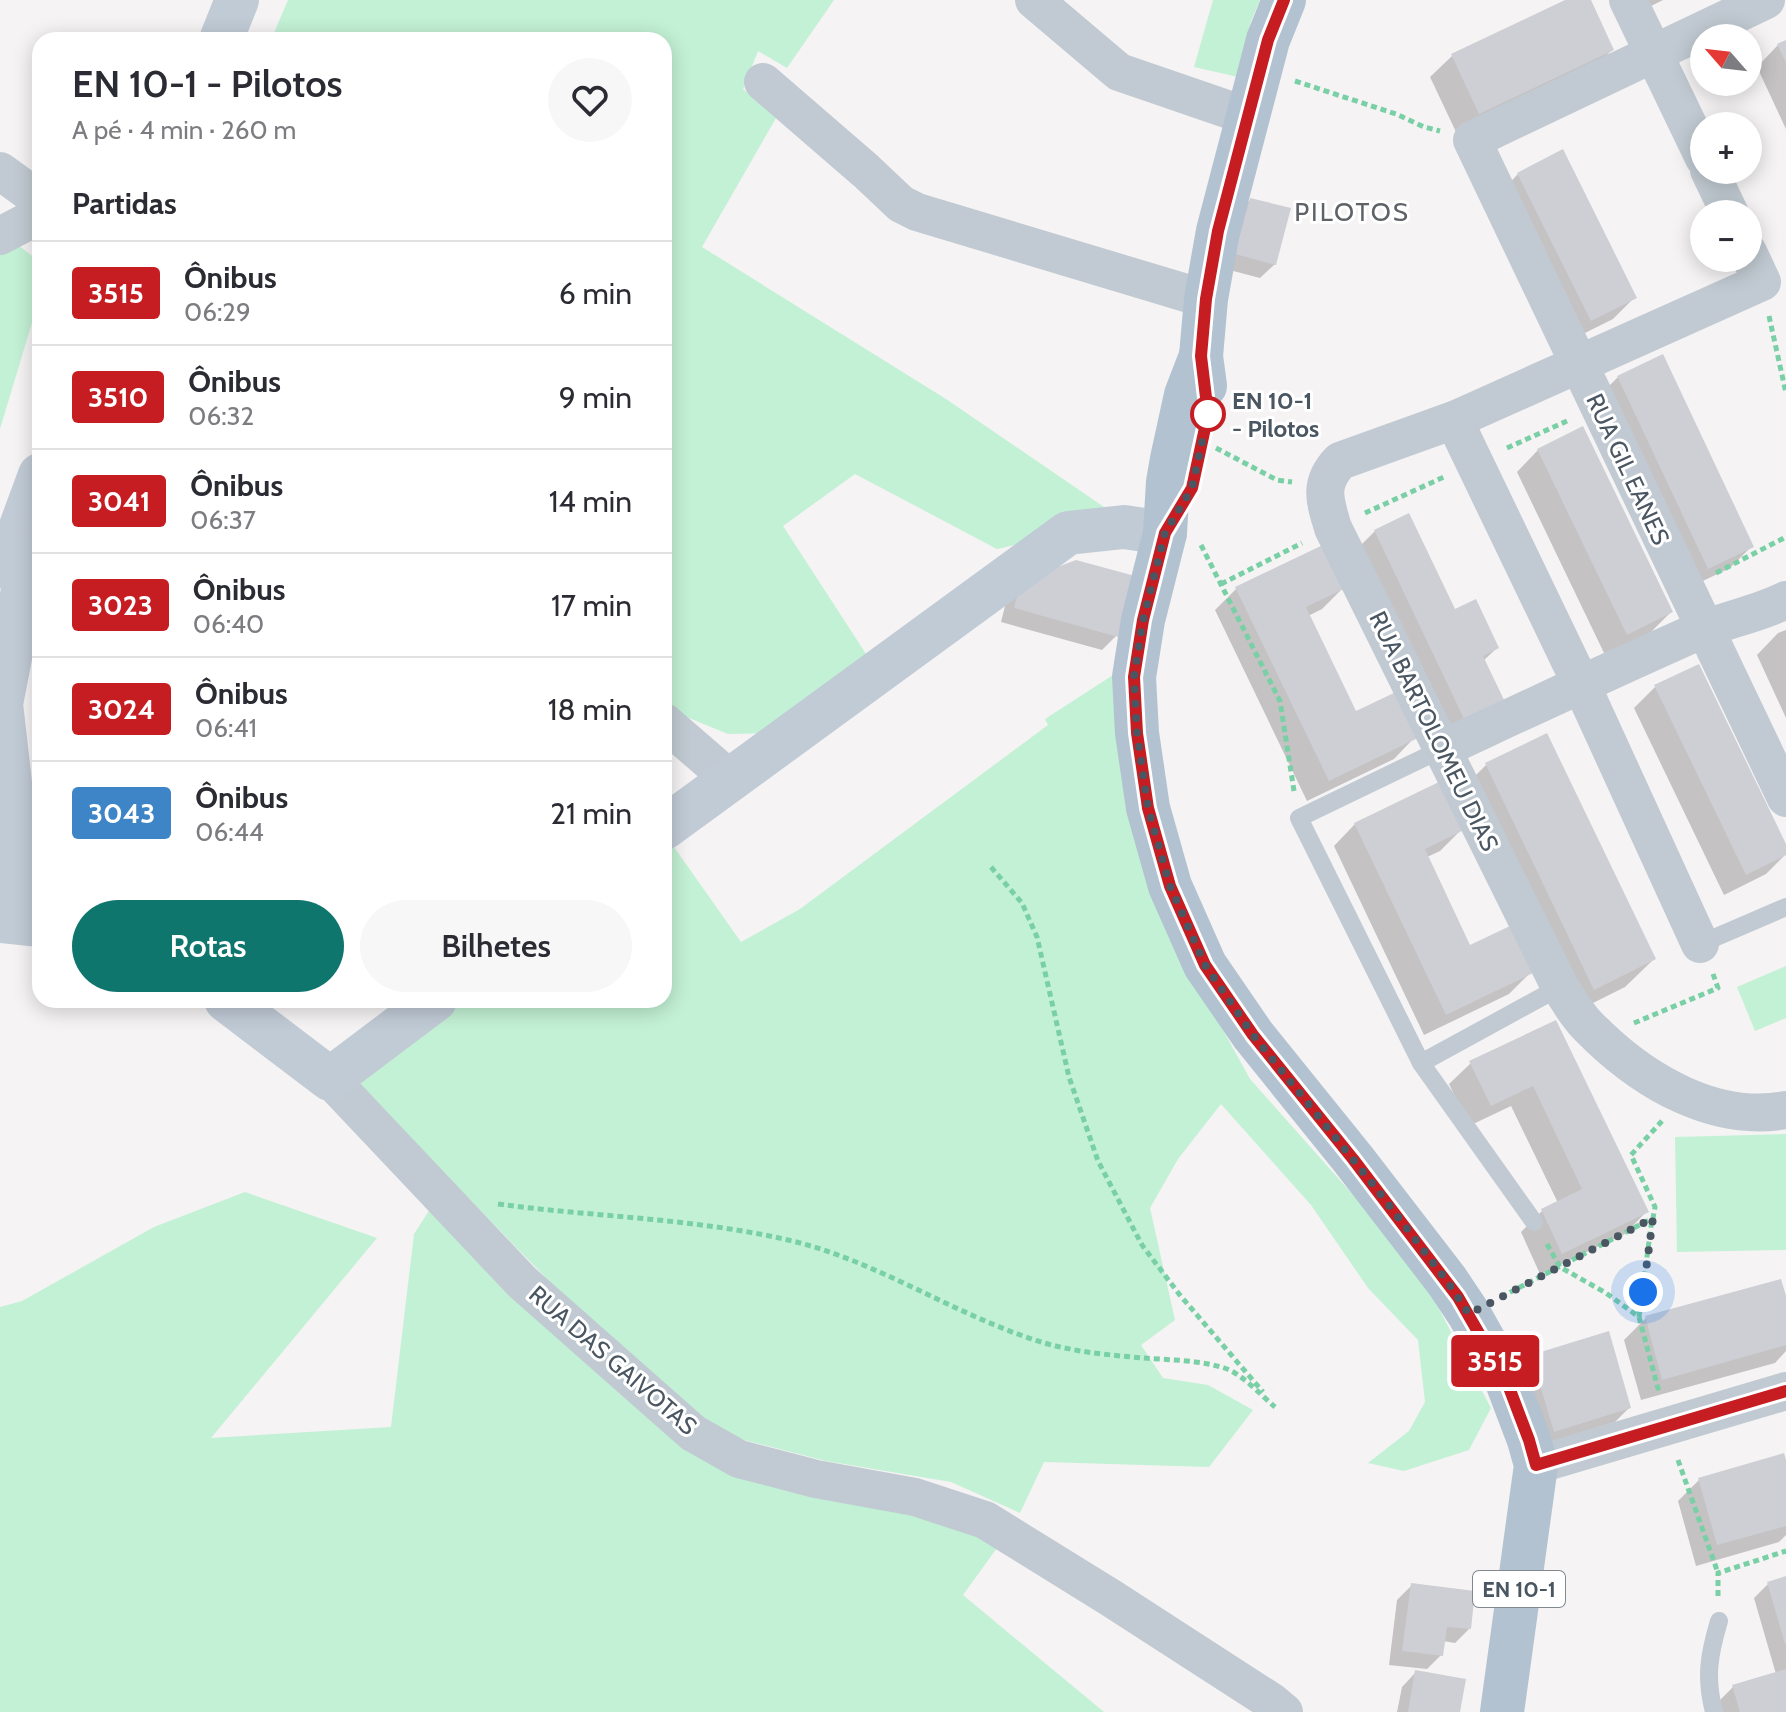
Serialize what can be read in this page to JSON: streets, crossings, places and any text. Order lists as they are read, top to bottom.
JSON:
{
  "streets": {
    "main road": ["EN 10-1"],
    "street": ["RUA GIL EANES", "RUA BARTOLOMEU DIAS", "RUA DAS GAIVOTAS"]
  },
  "districts": ["PILOTOS"],
  "places": ["EN 10-1 - Pilotos"],
  "lines": ["bus line 3515"],
  "north": "top left",
  "page": {
    "on_map": "3515",
    "map_buttons": ["+", "−"],
    "heading": [
      ["EN 10-1 - Pilotos", "A pé · 4 min · 260 m"],
      "Partidas"
    ],
    "list": [
      {
        "mark": "3515",
        "name": "Ônibus",
        "note": "06:29",
        "value": "6 min"
      },
      {
        "mark": "3510",
        "name": "Ônibus",
        "note": "06:32",
        "value": "9 min"
      },
      {
        "mark": "3041",
        "name": "Ônibus",
        "note": "06:37",
        "value": "14 min"
      },
      {
        "mark": "3023",
        "name": "Ônibus",
        "note": "06:40",
        "value": "17 min"
      },
      {
        "mark": "3024",
        "name": "Ônibus",
        "note": "06:41",
        "value": "18 min"
      },
      {
        "mark": "3043",
        "name": "Ônibus",
        "note": "06:44",
        "value": "21 min"
      }
    ],
    "buttons": ["Rotas", "Bilhetes"]
  }
}
